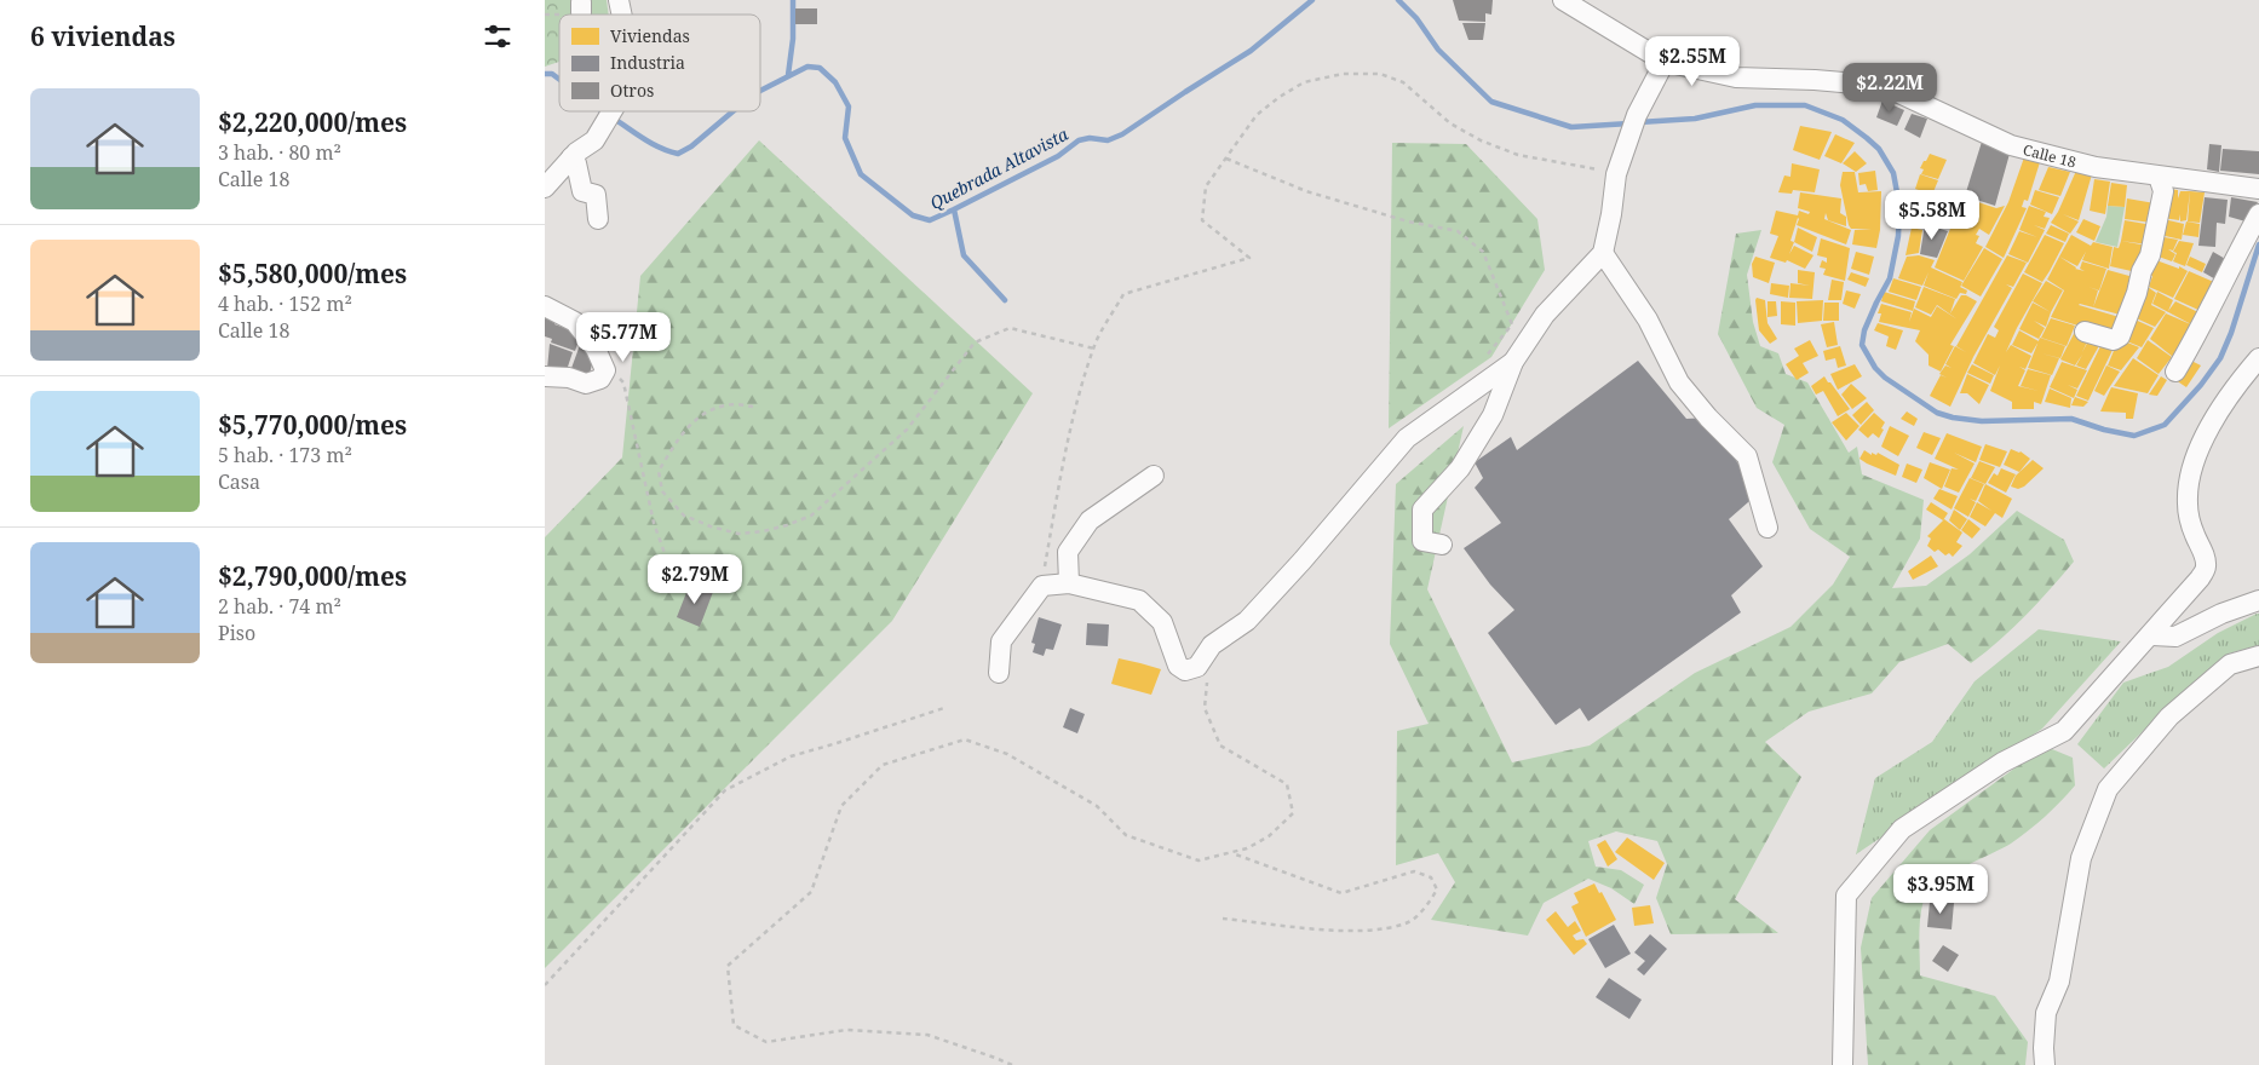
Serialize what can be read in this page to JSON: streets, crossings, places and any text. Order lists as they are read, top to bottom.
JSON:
{
  "streets": {
    "street": ["Calle 18"]
  },
  "water": ["Quebrada Altavista"],
  "legend": ["Viviendas", "Industria", "Otros"],
  "page": {
    "heading": "6 viviendas",
    "price": [
      "$2.55M",
      "$2.22M",
      "$5.58M",
      "$5.77M",
      "$2.79M",
      "$3.95M"
    ],
    "list": [
      {
        "name": "$2,220,000/mes",
        "note": "3 hab. · 80 m² · Calle 18"
      },
      {
        "name": "$5,580,000/mes",
        "note": "4 hab. · 152 m² · Calle 18"
      },
      {
        "name": "$5,770,000/mes",
        "note": "5 hab. · 173 m² · Casa"
      },
      {
        "name": "$2,790,000/mes",
        "note": "2 hab. · 74 m² · Piso"
      }
    ]
  }
}
